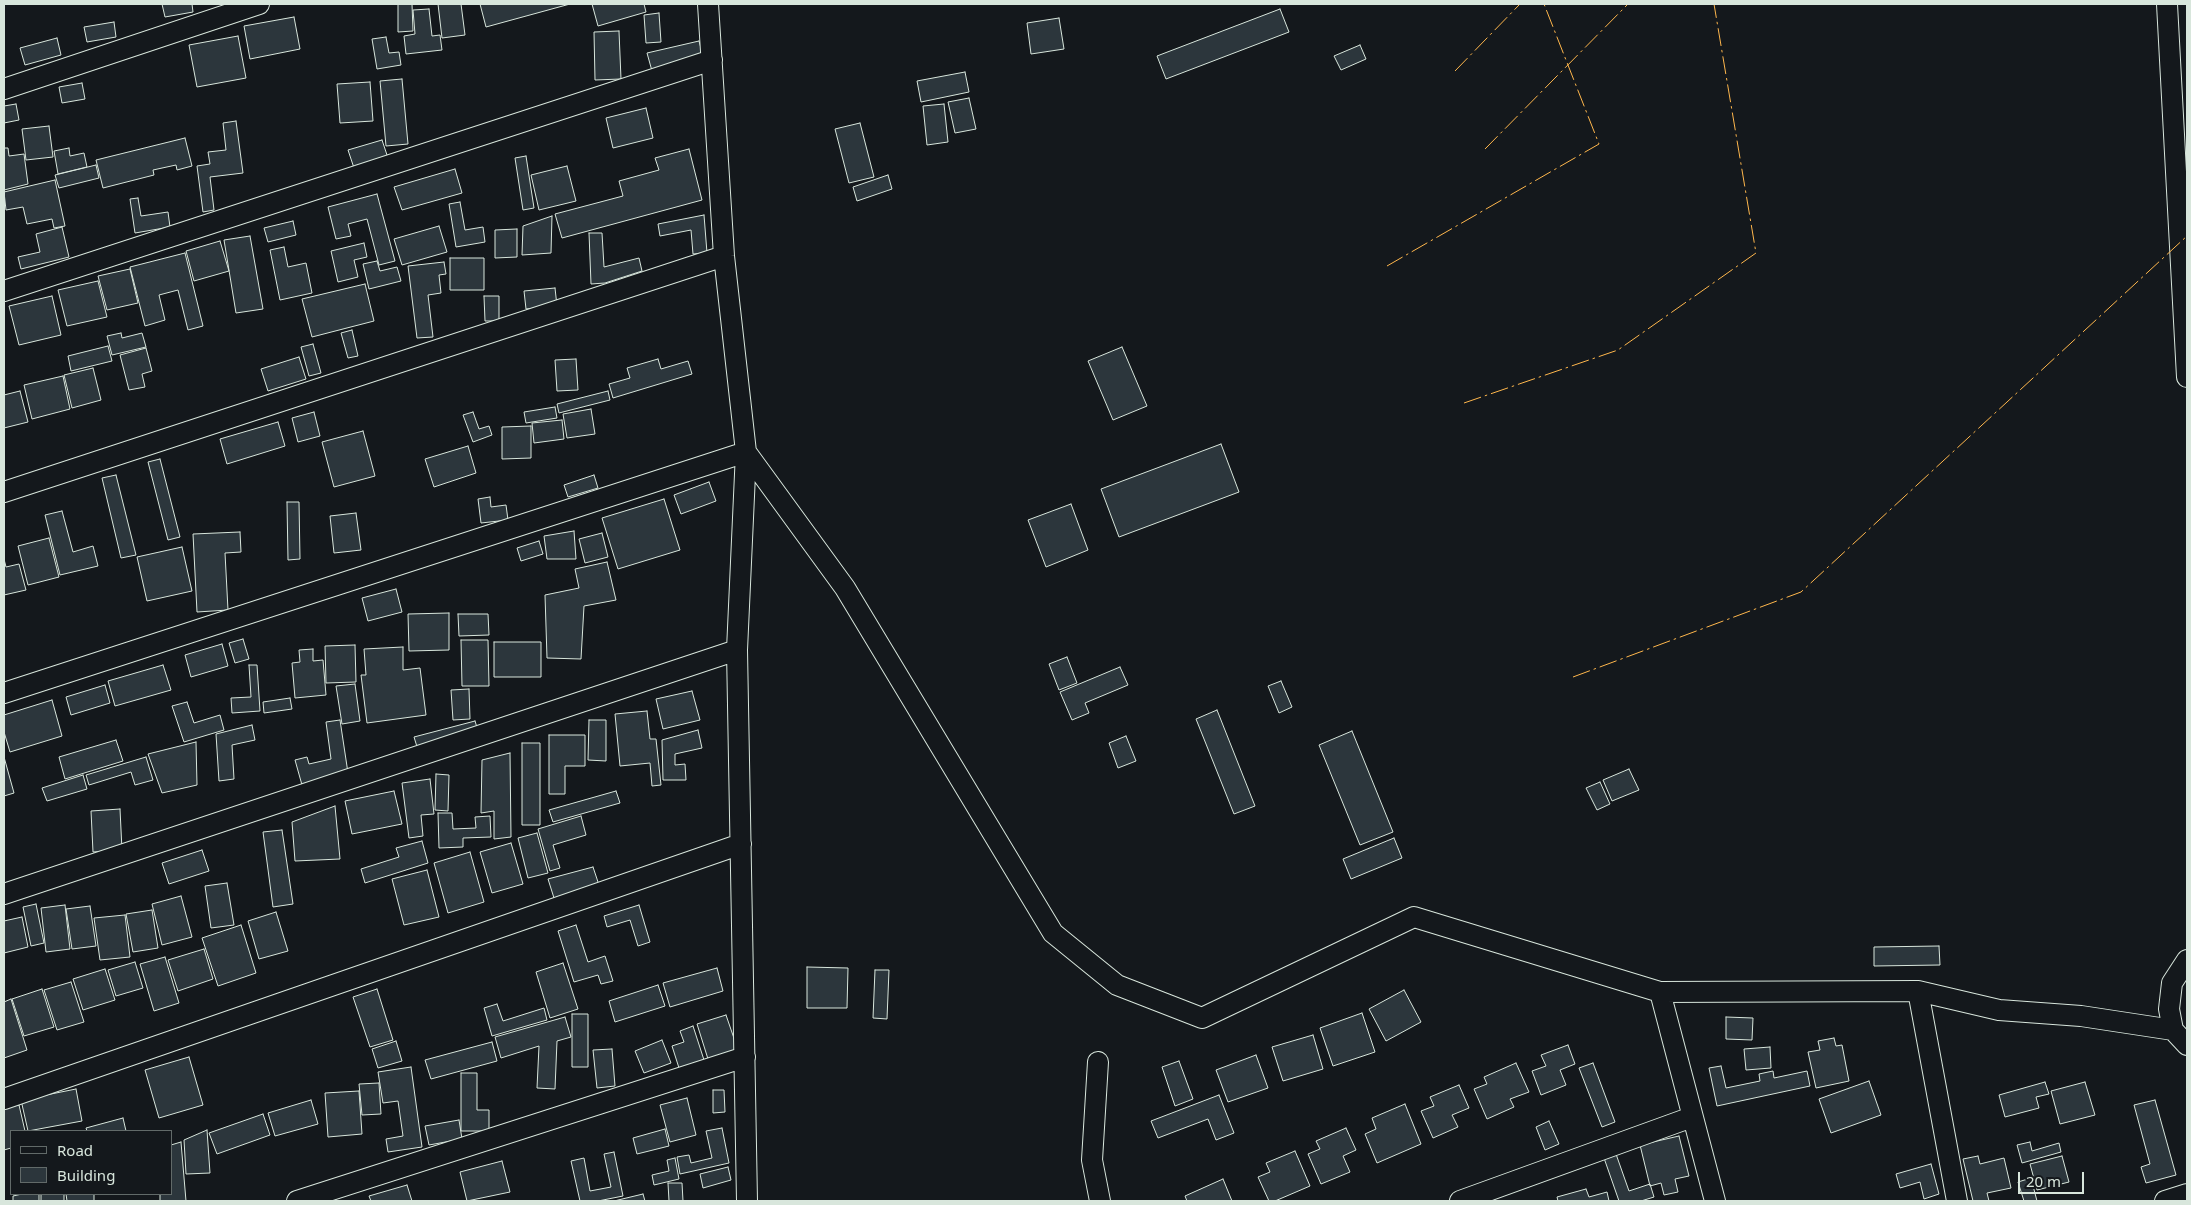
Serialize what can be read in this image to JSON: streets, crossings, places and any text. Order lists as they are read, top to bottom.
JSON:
{
  "legend": ["Road", "Building"],
  "scale_bar": "20 m"
}
